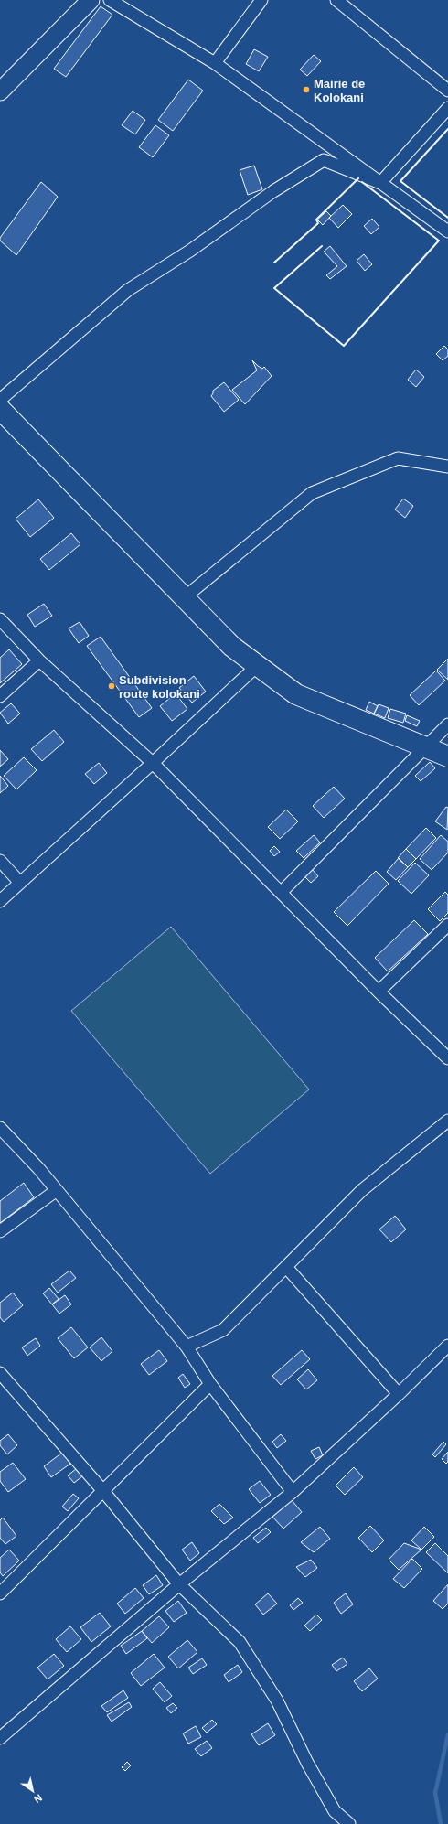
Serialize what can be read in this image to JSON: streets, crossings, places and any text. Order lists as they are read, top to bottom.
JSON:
{
  "places": ["Mairie de Kolokani", "Subdivision route kolokani"],
  "north": "bottom right"
}
